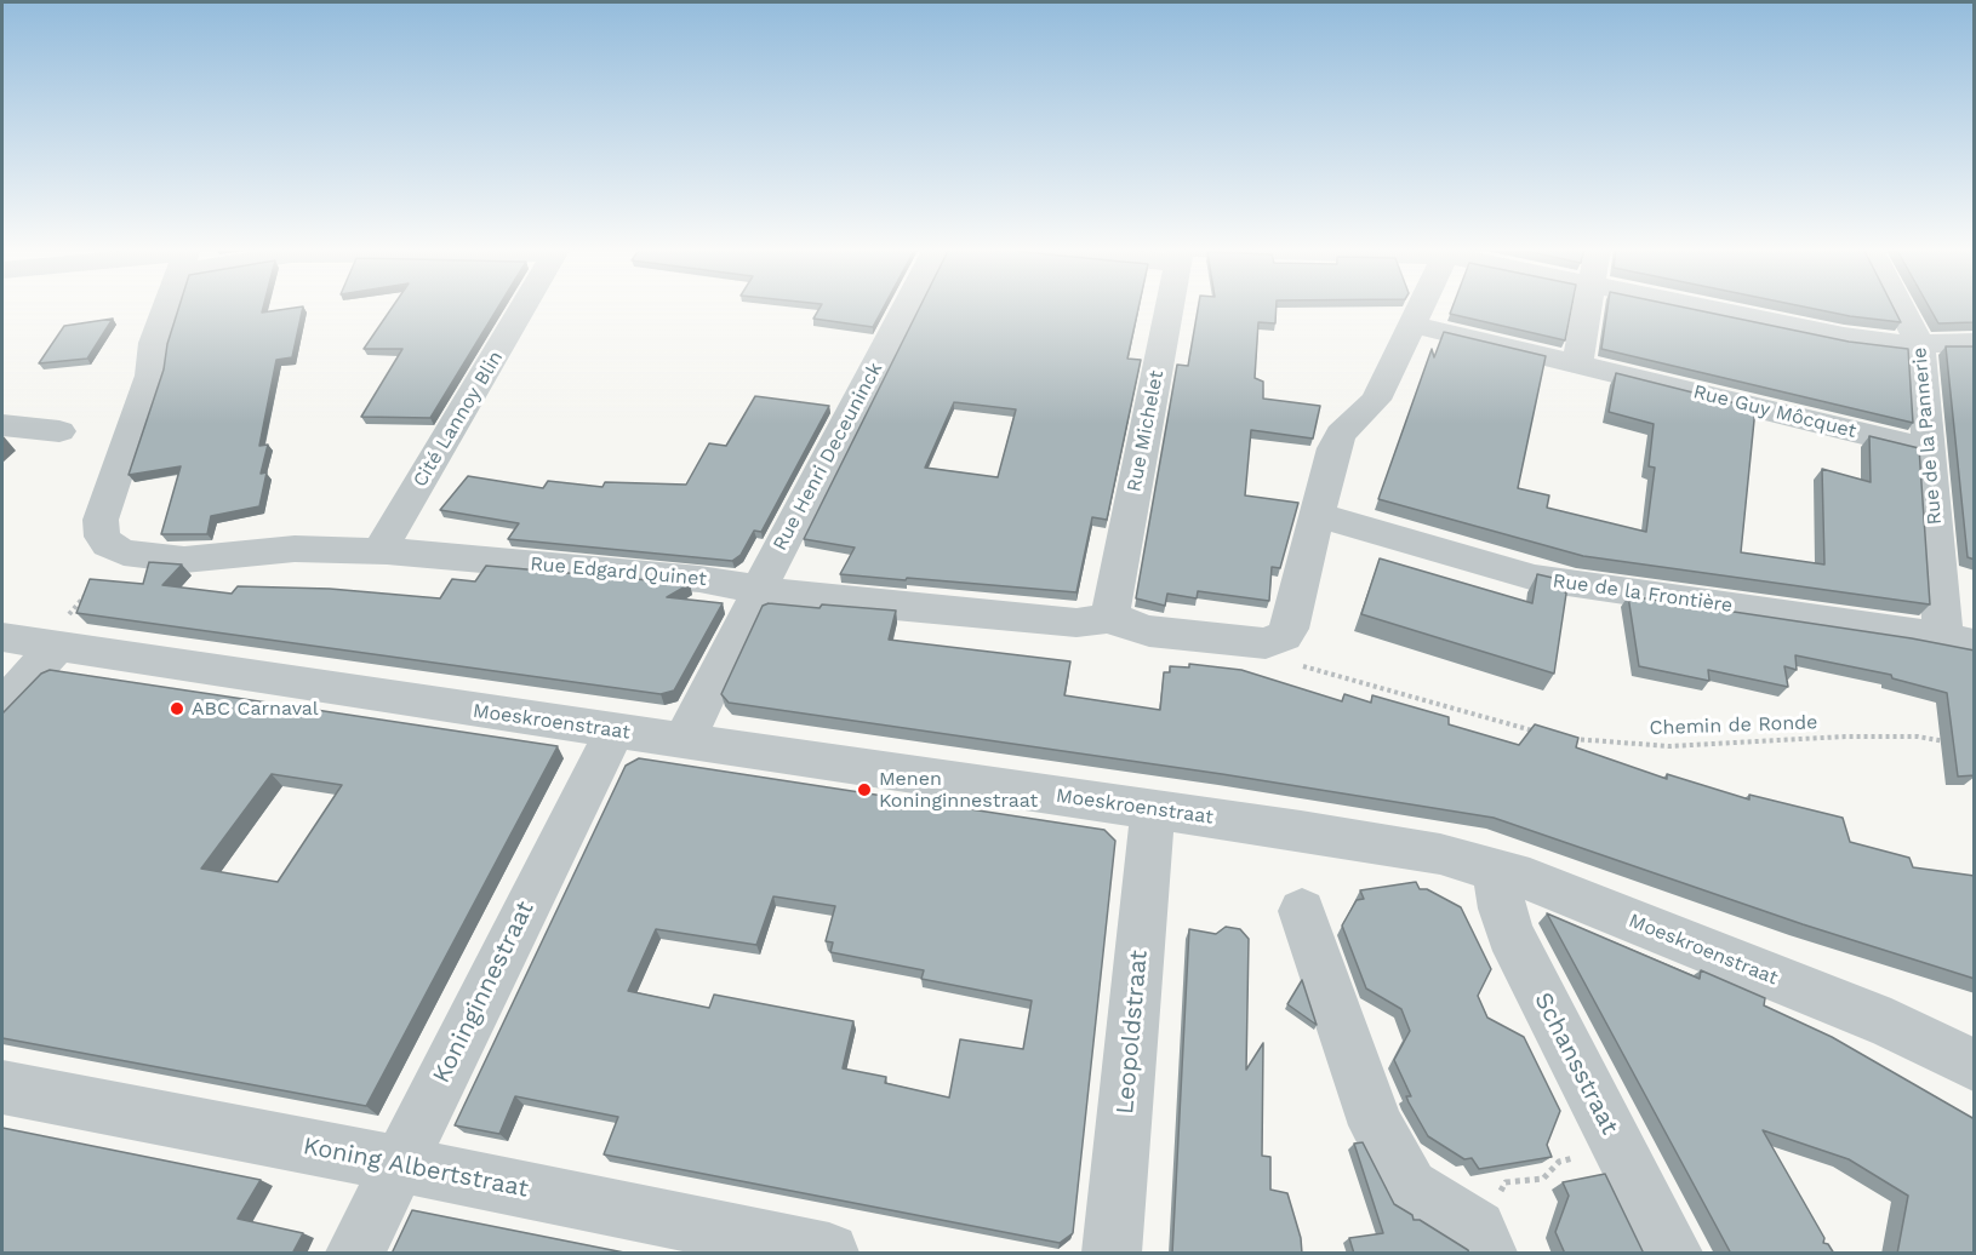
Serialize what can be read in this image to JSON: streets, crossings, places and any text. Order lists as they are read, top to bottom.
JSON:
{
  "streets": {
    "street": [
      "Rue Guy Môcquet",
      "Cité Lannoy Blin",
      "Rue Michelet",
      "Rue de la Pannerie",
      "Rue Henri Deceuninck",
      "Rue Edgard Quinet",
      "Rue de la Frontière",
      "Moeskroenstraat",
      "Koninginnestraat",
      "Leopoldstraat",
      "Schansstraat",
      "Koning Albertstraat"
    ],
    "path": ["Chemin de Ronde"]
  },
  "crossings": [
    ["Rue Guy Môcquet", "Rue de la Pannerie"],
    ["Cité Lannoy Blin", "Rue Edgard Quinet"],
    ["Rue Michelet", "Rue Edgard Quinet"],
    ["Rue de la Pannerie", "Rue de la Frontière"],
    ["Rue Henri Deceuninck", "Rue Edgard Quinet"],
    ["Rue Henri Deceuninck", "Moeskroenstraat"],
    ["Moeskroenstraat", "Koninginnestraat"],
    ["Moeskroenstraat", "Leopoldstraat"],
    ["Moeskroenstraat", "Schansstraat"],
    ["Koninginnestraat", "Koning Albertstraat"]
  ],
  "places": ["ABC Carnaval", "Menen Koninginnestraat"]
}
